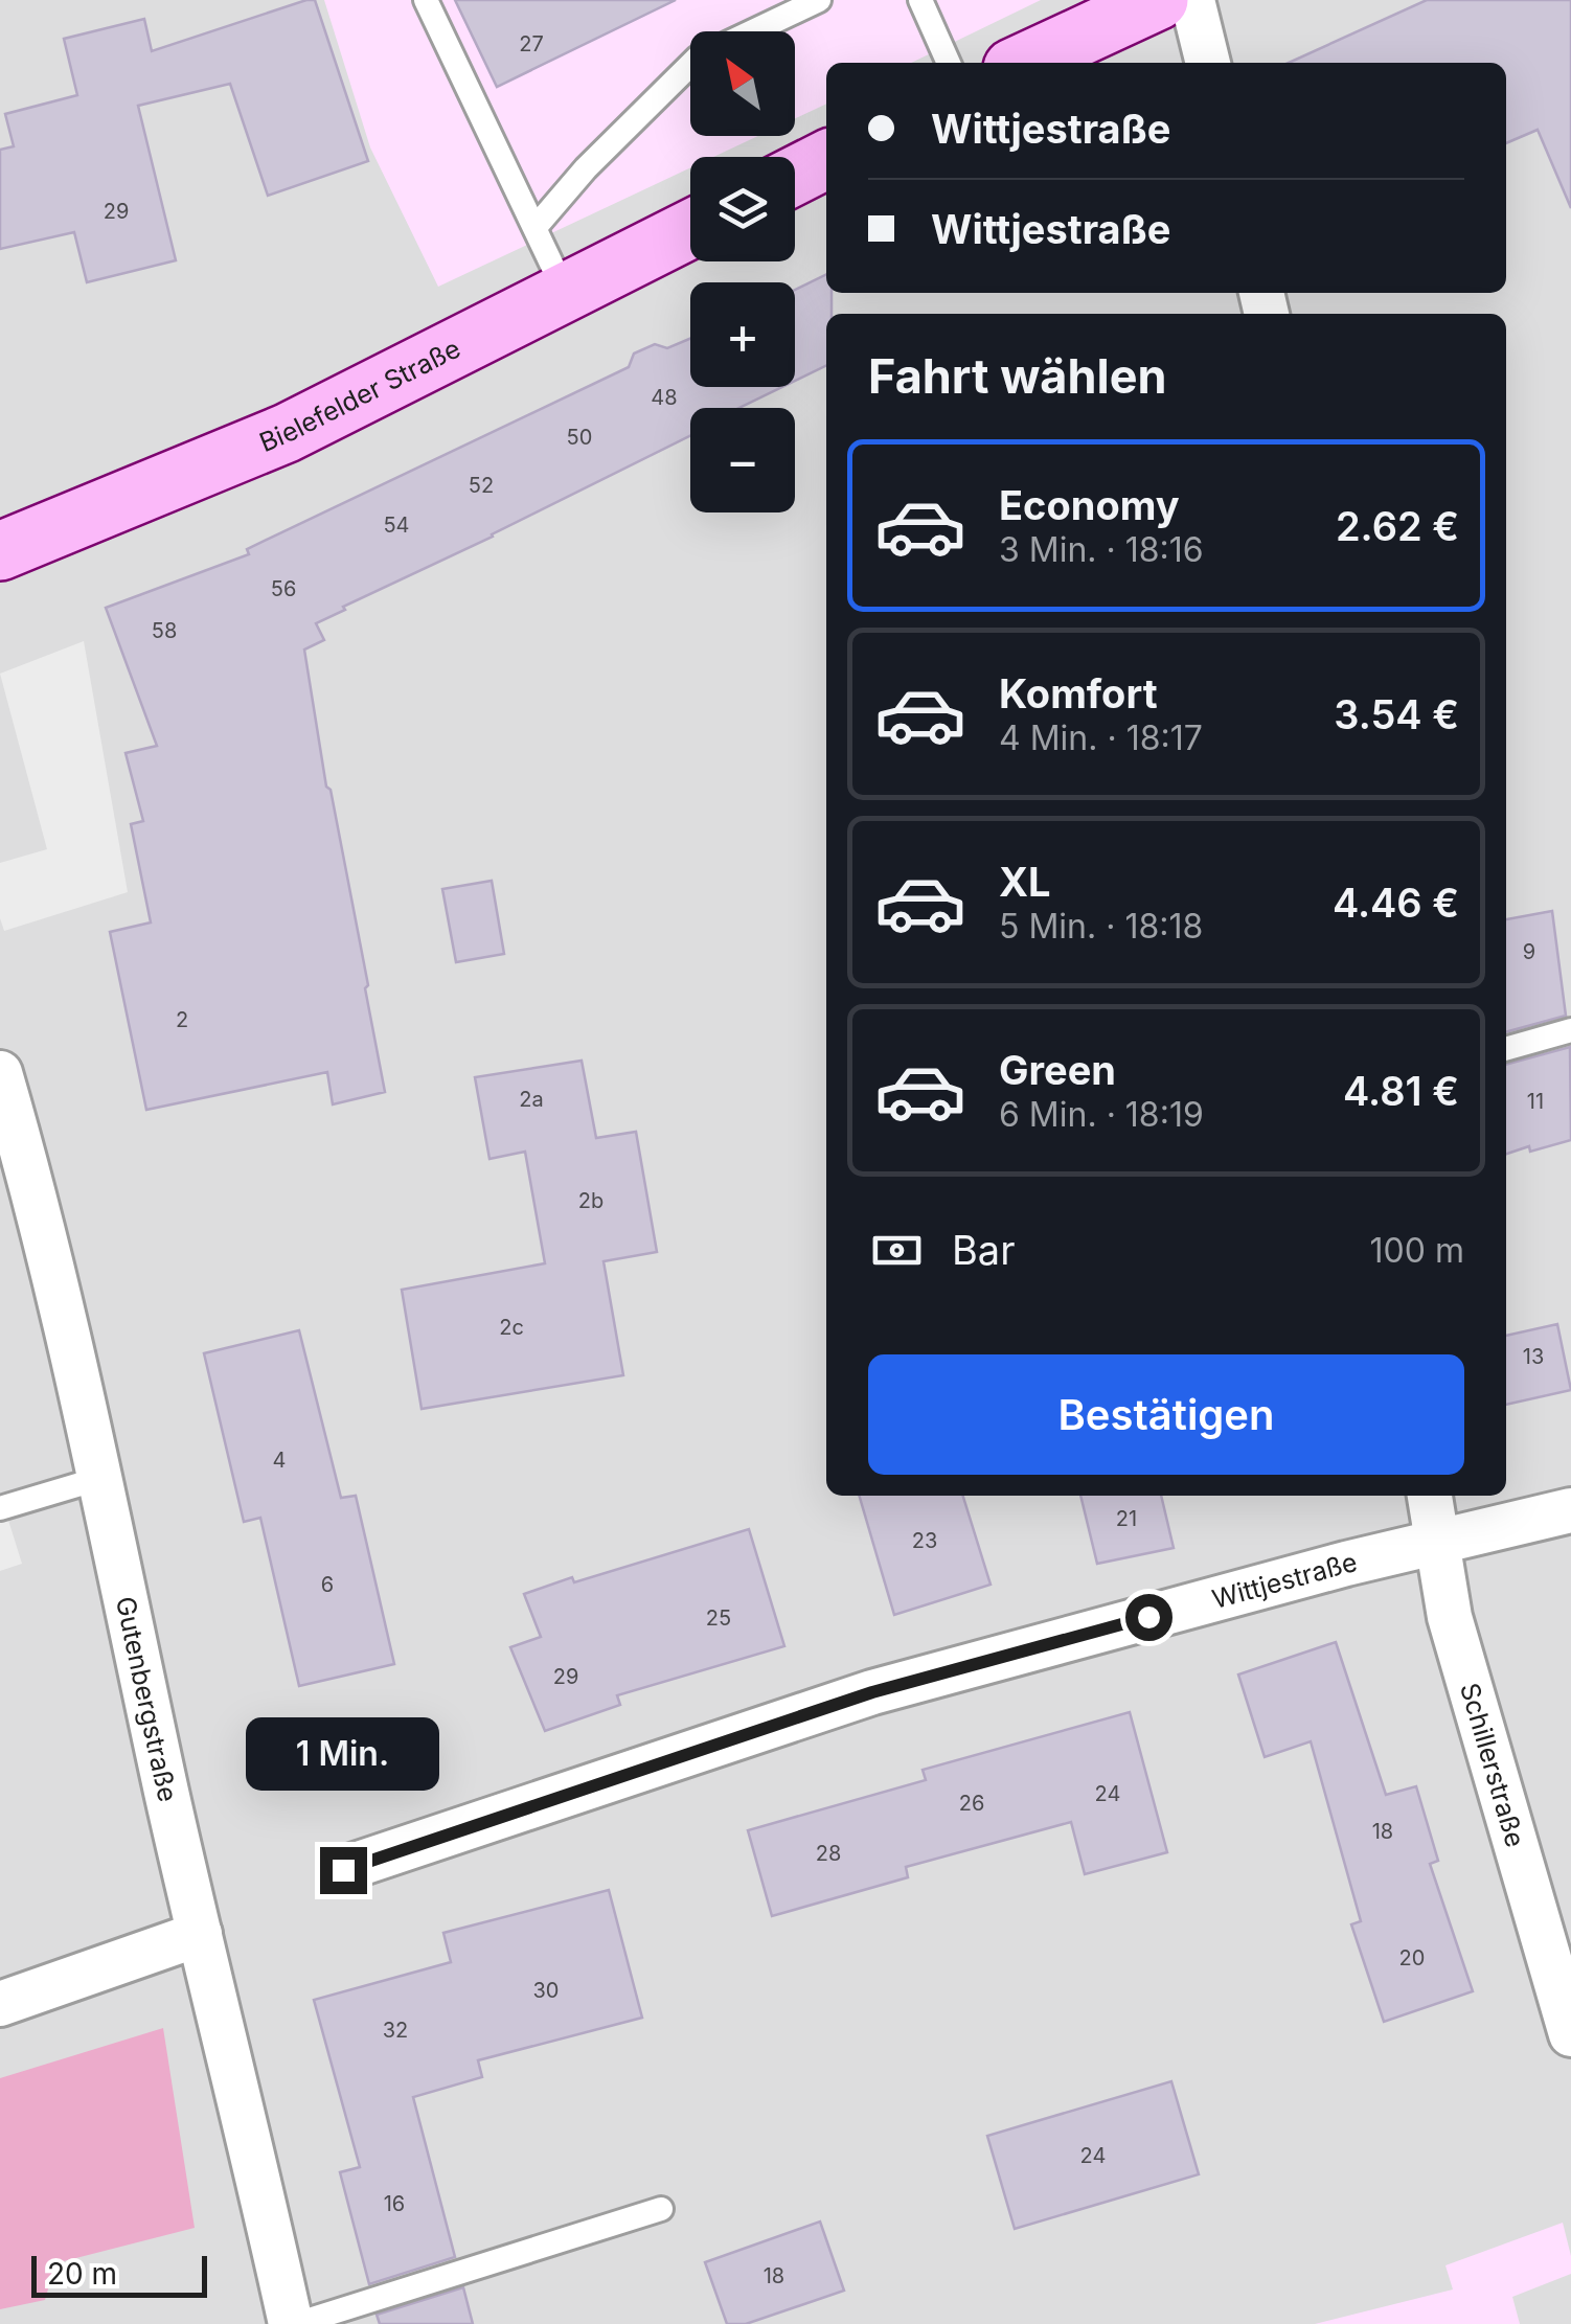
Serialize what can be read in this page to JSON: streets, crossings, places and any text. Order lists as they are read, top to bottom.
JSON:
{
  "streets": {
    "main road": ["Bielefelder Straße"],
    "street": ["Wittjestraße", "Gutenbergstraße", "Schillerstraße"]
  },
  "crossings": [
    ["Wittjestraße", "Schillerstraße"]
  ],
  "house_numbers": [
    "27",
    "29",
    "48",
    "50",
    "52",
    "54",
    "56",
    "58",
    "9",
    "2",
    "2a",
    "11",
    "2b",
    "2c",
    "13",
    "4",
    "21",
    "23",
    "6",
    "25",
    "29",
    "24",
    "26",
    "18",
    "28",
    "20",
    "30",
    "32",
    "24",
    "16",
    "18"
  ],
  "scale_bar": "20 m",
  "north": "top left",
  "page": {
    "map_buttons": ["+", "−"],
    "banner": ["Wittjestraße", "Wittjestraße"],
    "heading": "Fahrt wählen",
    "list": [
      {
        "name": "Economy",
        "note": "3 Min. · 18:16",
        "value": "2.62 €"
      },
      {
        "name": "Komfort",
        "note": "4 Min. · 18:17",
        "value": "3.54 €"
      },
      {
        "name": "XL",
        "note": "5 Min. · 18:18",
        "value": "4.46 €"
      },
      {
        "name": "Green",
        "note": "6 Min. · 18:19",
        "value": "4.81 €"
      }
    ],
    "pay": ["Bar", "100 m"],
    "buttons": "Bestätigen",
    "bubble": "1 Min.",
    "scale": "20 m"
  }
}
